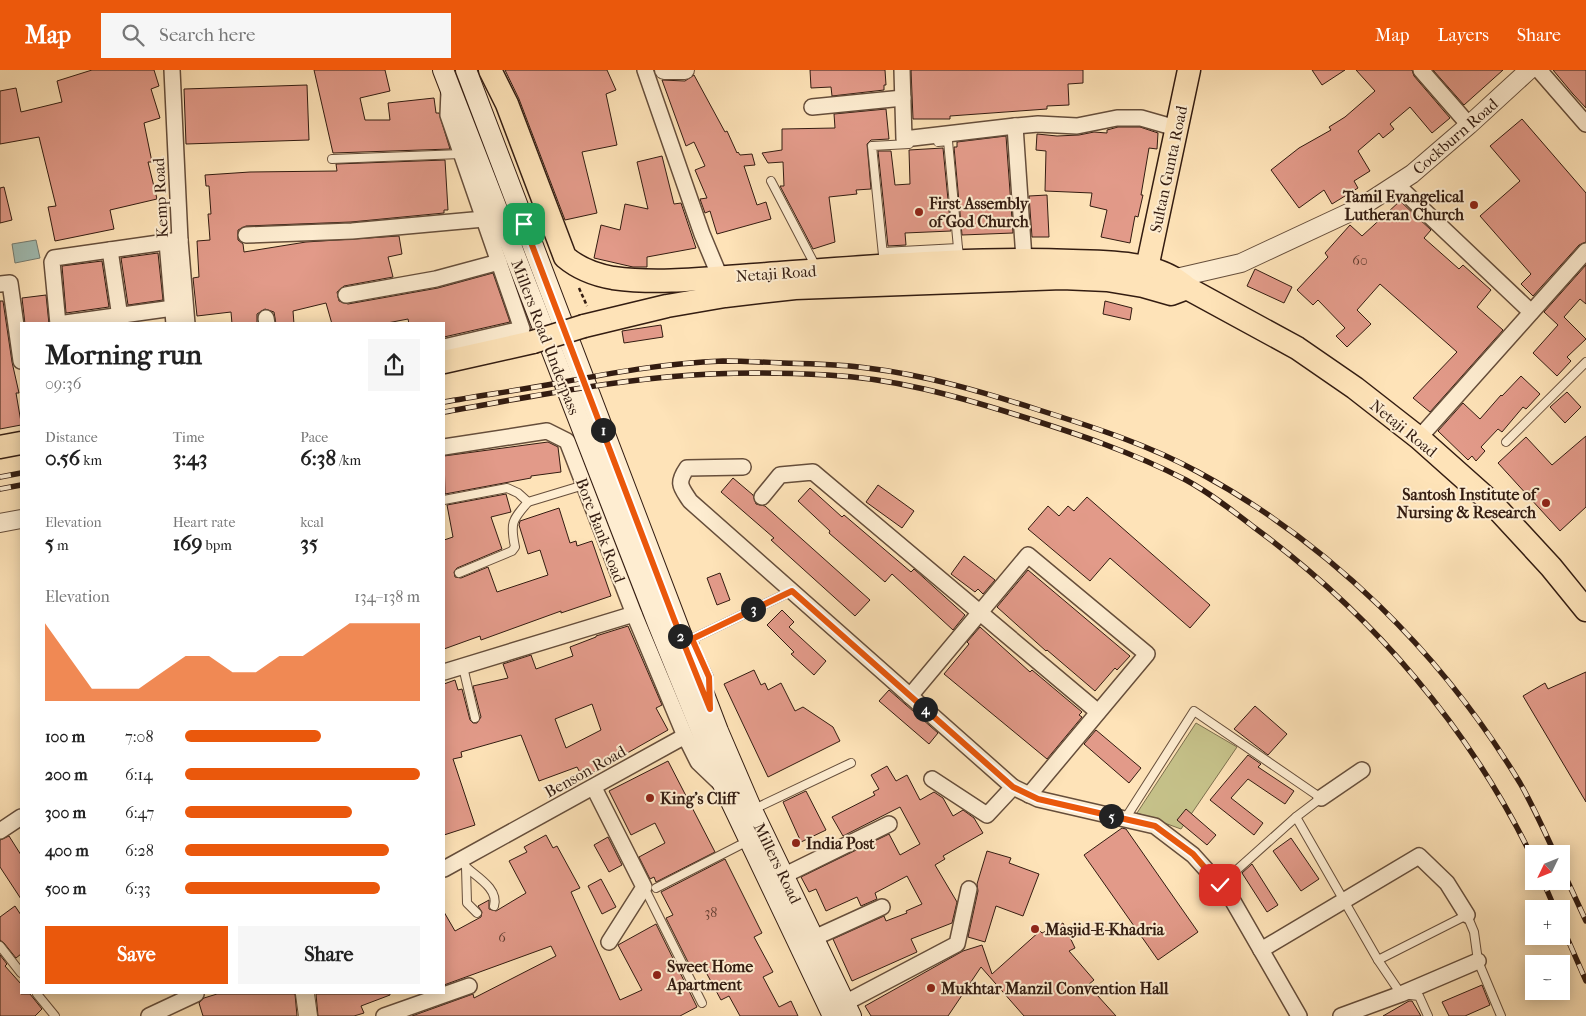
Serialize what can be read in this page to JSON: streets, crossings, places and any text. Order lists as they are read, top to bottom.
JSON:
{
  "streets": {
    "main road": [
      "Sultan Gunta Road",
      "Netaji Road",
      "Millers Road Underpass",
      "Millers Road"
    ],
    "street": [
      "Cockburn Road",
      "Kemp Road",
      "Bore Bank Road",
      "Benson Road"
    ]
  },
  "crossings": [
    ["Cockburn Road", "Netaji Road"],
    ["Sultan Gunta Road", "Netaji Road"],
    ["Millers Road Underpass", "Millers Road"],
    ["Bore Bank Road", "Benson Road"]
  ],
  "places": [
    "Tamil Evangelical Lutheran Church",
    "First Assembly of God Church",
    "Santosh Institute of Nursing & Research",
    "King's Cliff",
    "India Post",
    "Masjid-E-Khadria",
    "Sweet Home Apartment",
    "Mukhtar Manzil Convention Hall"
  ],
  "house_numbers": ["60", "38", "6"],
  "north": "bottom left",
  "page": {
    "header": "Map",
    "search": "Search here",
    "nav": ["Map", "Layers", "Share"],
    "heading": ["Morning run", "09:36"],
    "stats": [
      ["Distance", "0.56 km"],
      ["Time", "3:43"],
      ["Pace", "6:38 /km"],
      ["Elevation", "5 m"],
      ["Heart rate", "169 bpm"],
      ["kcal", "35"]
    ],
    "pins": [
      "1",
      "3",
      "2",
      "4",
      "5"
    ],
    "chart": ["Elevation", "134–138 m"],
    "list": [
      {
        "name": "100 m",
        "note": "7:08"
      },
      {
        "name": "200 m",
        "note": "6:14"
      },
      {
        "name": "300 m",
        "note": "6:47"
      },
      {
        "name": "400 m",
        "note": "6:28"
      },
      {
        "name": "500 m",
        "note": "6:33"
      }
    ],
    "map_buttons": ["+", "−"],
    "buttons": ["Save", "Share"]
  }
}
